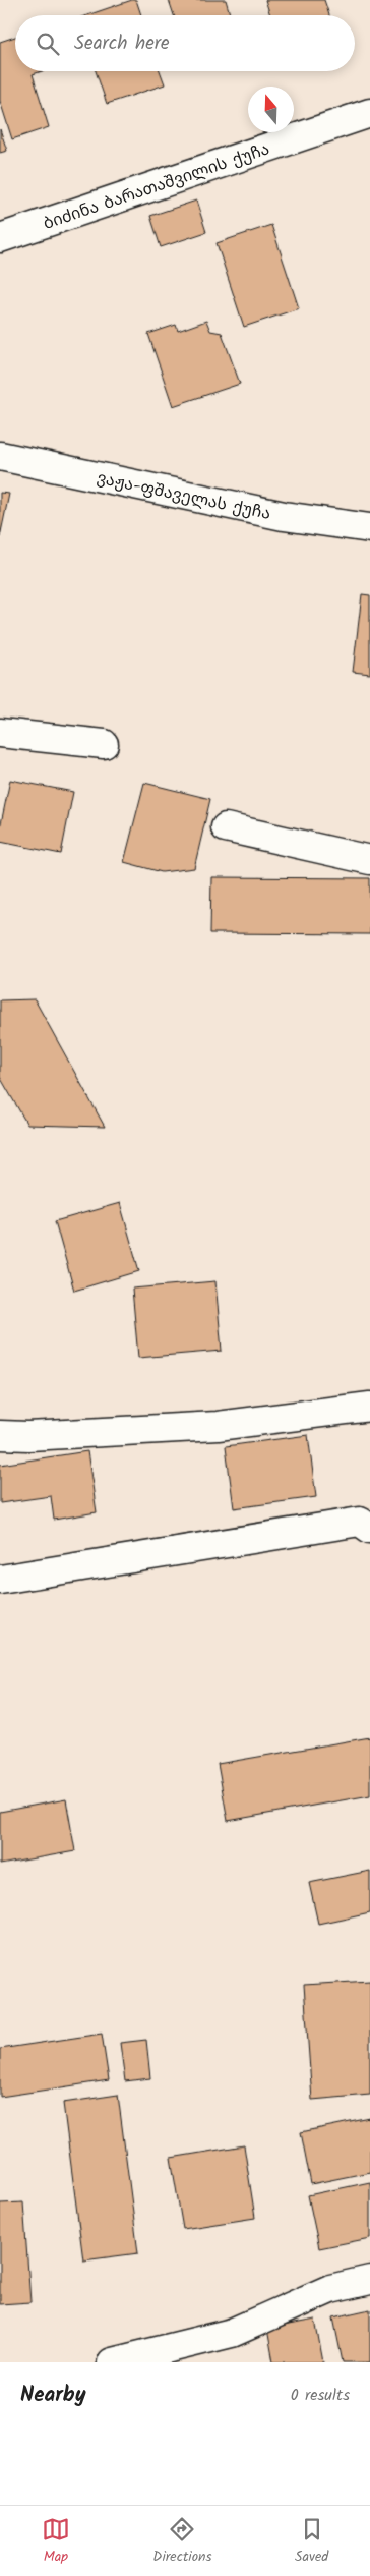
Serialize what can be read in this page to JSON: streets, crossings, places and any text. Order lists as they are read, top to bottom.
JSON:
{
  "streets": {
    "street": ["ბიძინა ბარათაშვილის ქუჩა", "ვაჟა-ფშაველას ქუჩა"]
  },
  "north": "top",
  "page": {
    "search": "Search here",
    "heading": ["Nearby", "0 results"],
    "nav": ["Map", "Directions", "Saved"]
  }
}
